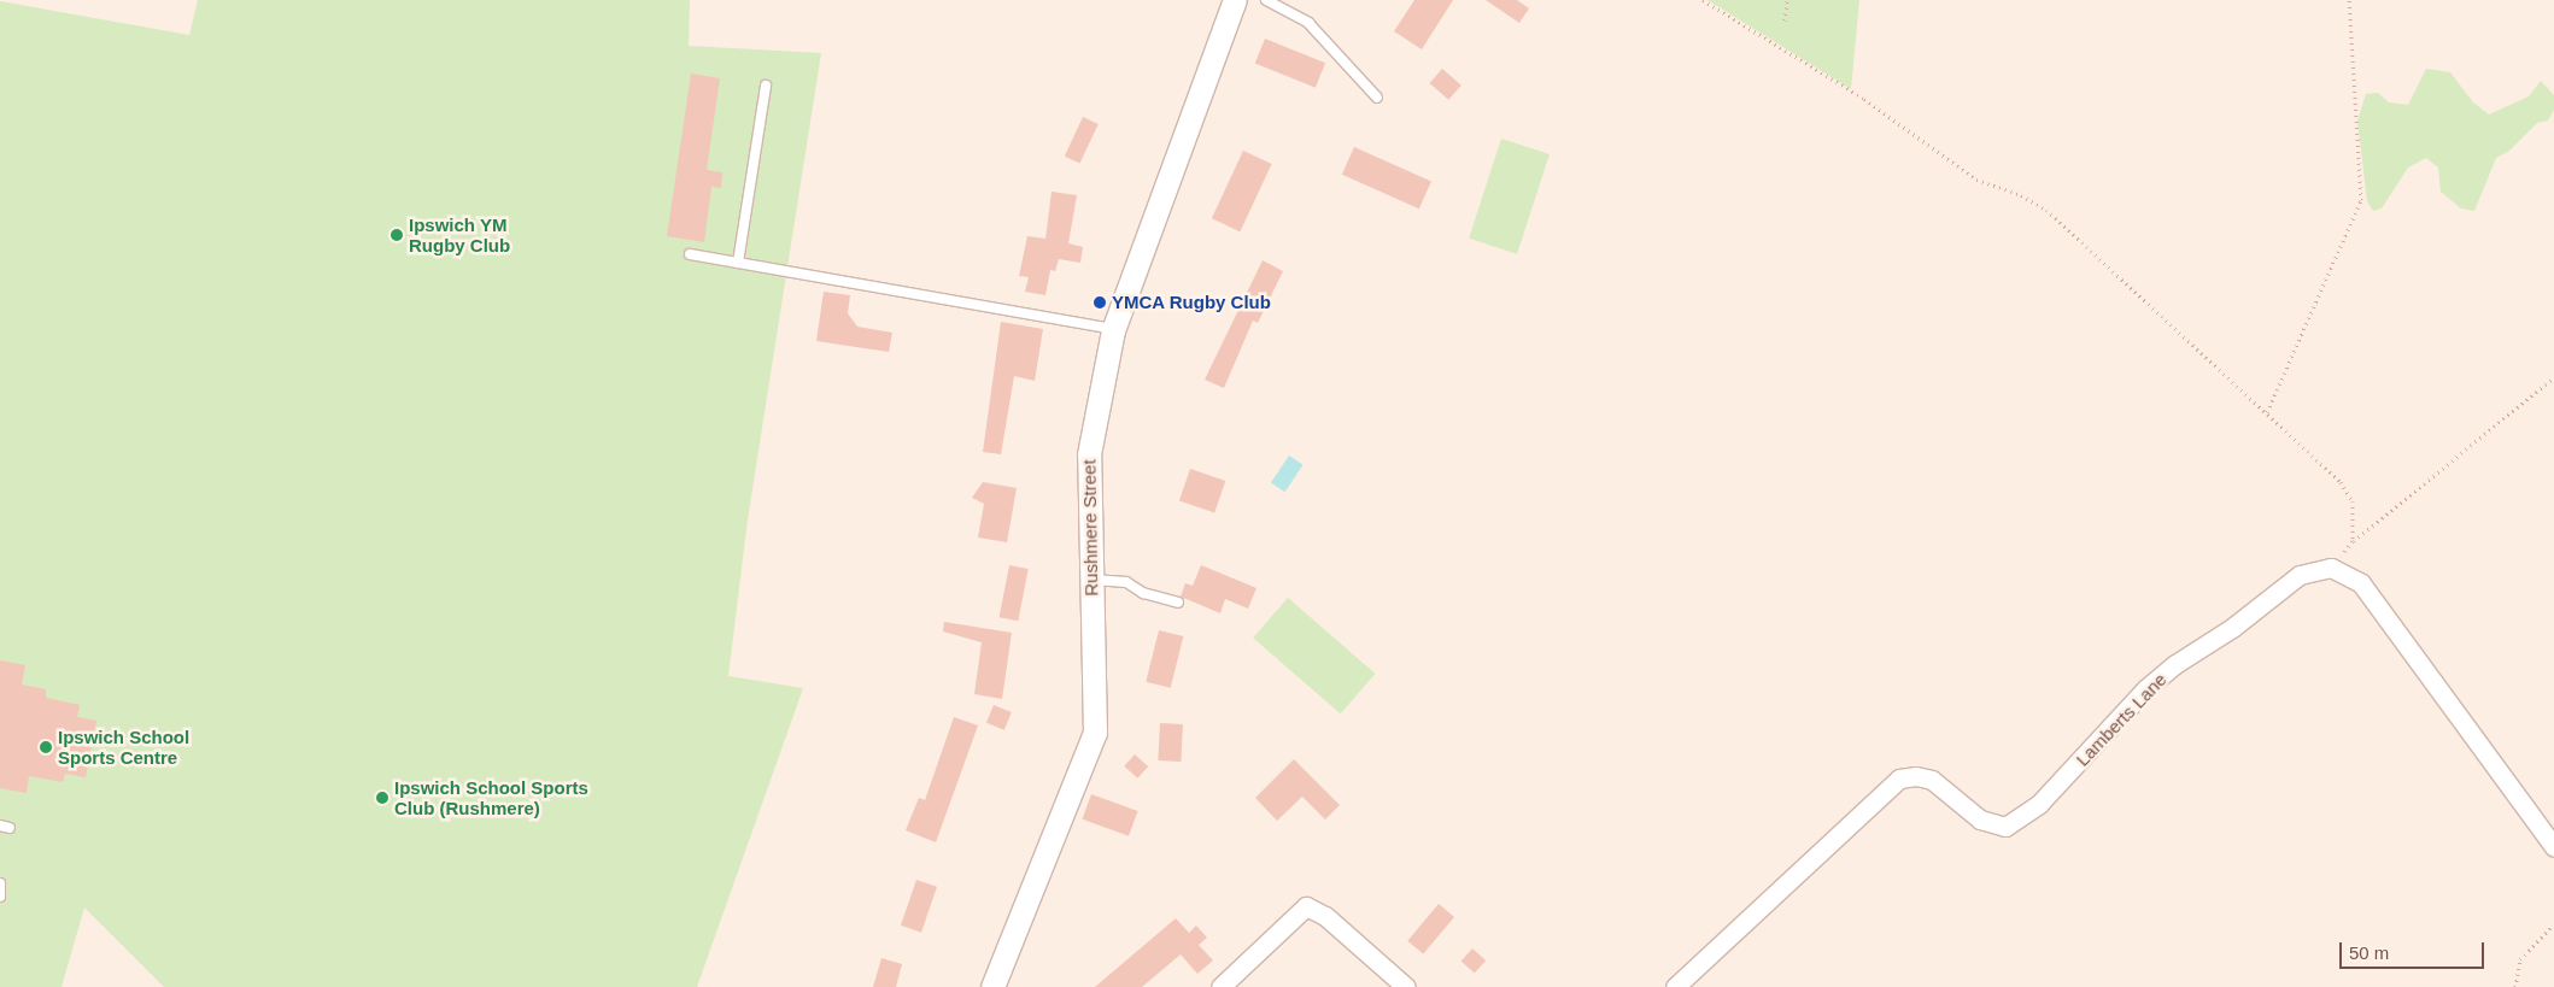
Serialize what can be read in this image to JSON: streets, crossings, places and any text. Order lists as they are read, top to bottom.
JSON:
{
  "streets": {
    "street": ["Rushmere Street", "Lamberts Lane"]
  },
  "places": [
    "Ipswich YM Rugby Club",
    "YMCA Rugby Club",
    "Ipswich School Sports Centre",
    "Ipswich School Sports Club (Rushmere)"
  ],
  "scale_bar": "50 m"
}
